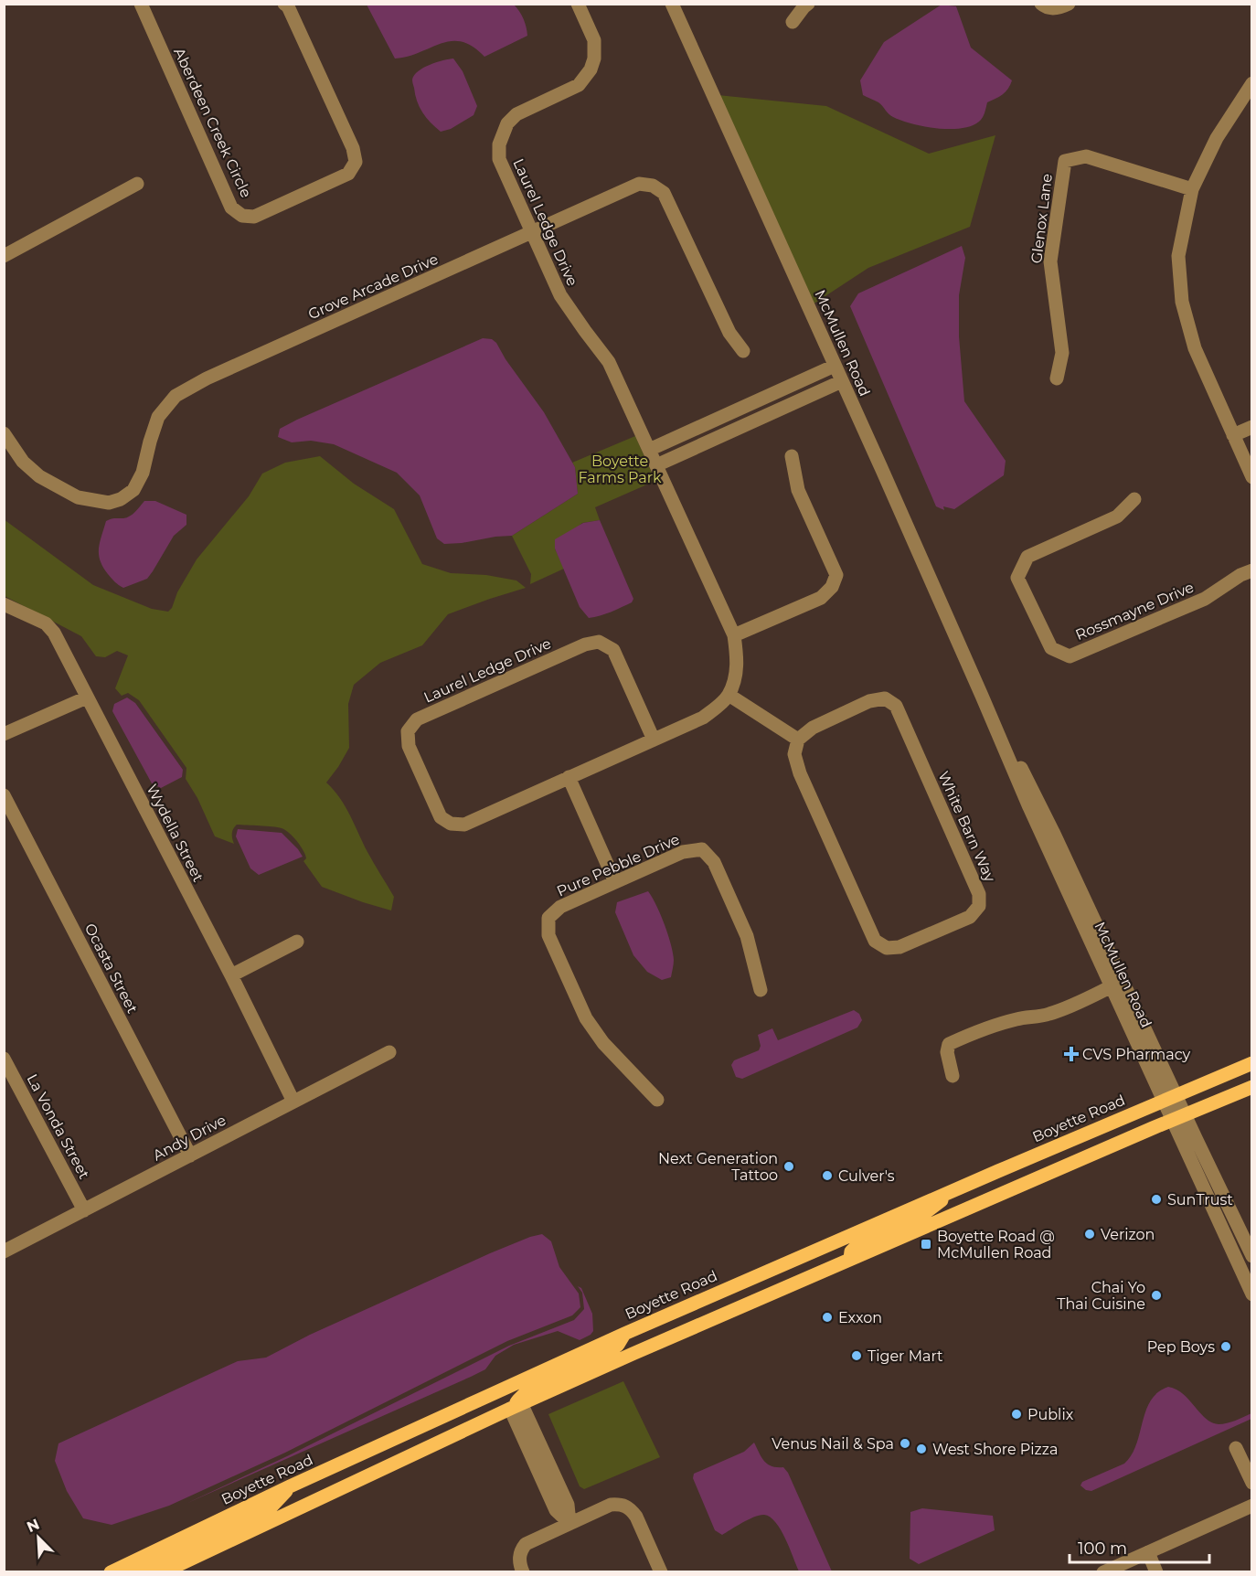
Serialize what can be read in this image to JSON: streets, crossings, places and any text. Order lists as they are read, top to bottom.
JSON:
{
  "streets": {
    "main road": ["Boyette Road"],
    "street": [
      "Aberdeen Creek Circle",
      "Glenox Lane",
      "Laurel Ledge Drive",
      "Grove Arcade Drive",
      "McMullen Road",
      "Rossmayne Drive",
      "White Barn Way",
      "Wydella Street",
      "Pure Pebble Drive",
      "Ocasta Street",
      "La Vonda Street",
      "Andy Drive"
    ]
  },
  "crossings": [
    ["Laurel Ledge Drive", "Grove Arcade Drive"],
    ["McMullen Road", "Boyette Road"],
    ["Wydella Street", "Andy Drive"],
    ["Ocasta Street", "Andy Drive"],
    ["La Vonda Street", "Andy Drive"]
  ],
  "parks": ["Boyette Farms Park"],
  "places": {
    "health": ["CVS Pharmacy"],
    "other": [
      "Next Generation Tattoo",
      "Culver's",
      "SunTrust",
      "Verizon",
      "Chai Yo Thai Cuisine",
      "Exxon",
      "Pep Boys",
      "Tiger Mart",
      "Publix",
      "Venus Nail & Spa",
      "West Shore Pizza"
    ],
    "transit": ["Boyette Road @ McMullen Road"]
  },
  "scale_bar": "100 m",
  "north": "top left"
}
